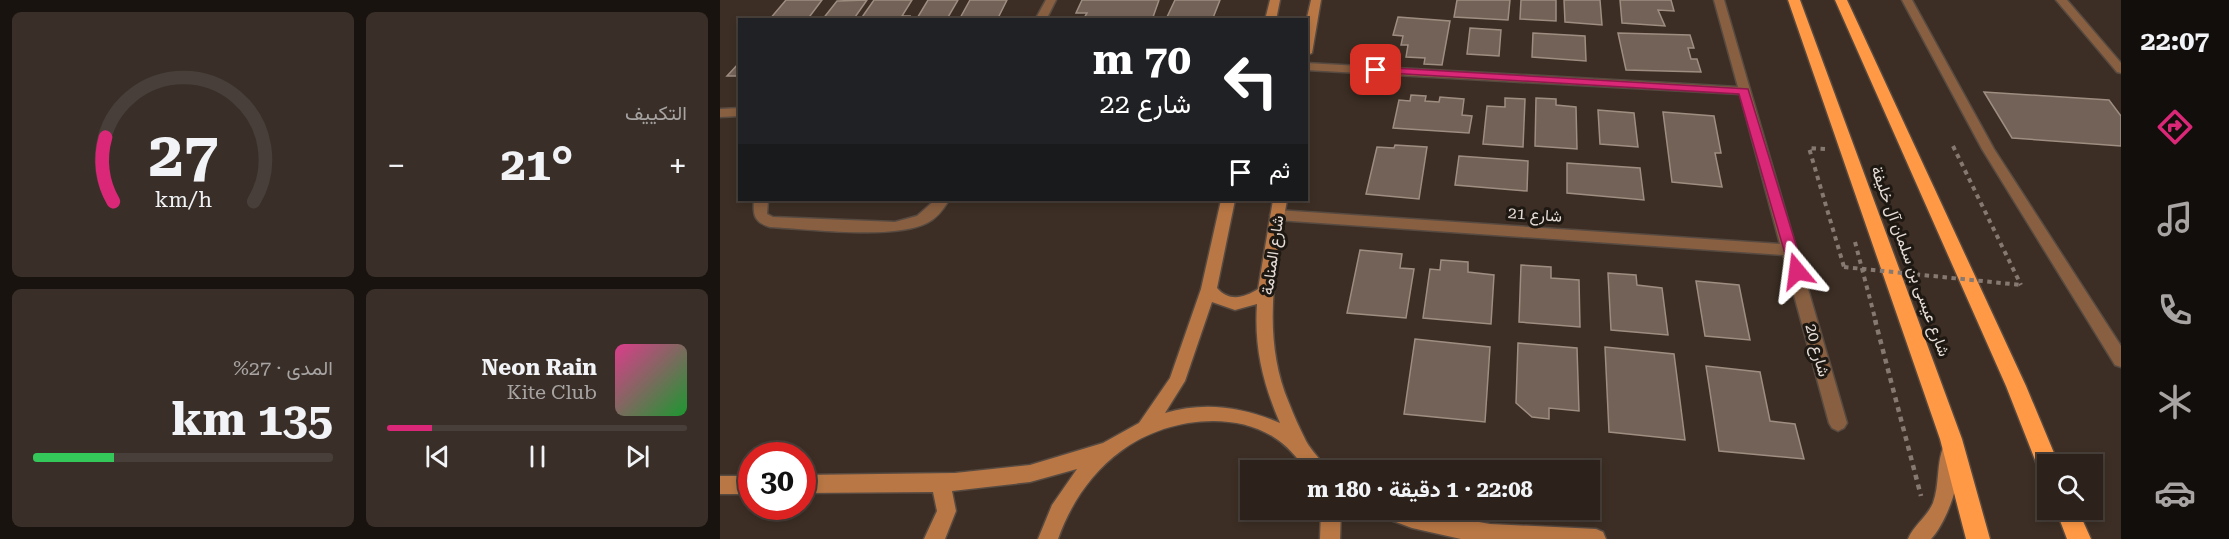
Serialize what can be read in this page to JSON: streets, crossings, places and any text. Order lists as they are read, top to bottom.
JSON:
{
  "streets": {
    "highway": ["شارع عيسى بن سلمان آل خليفة"],
    "street": ["شارع 21", "شارع المنامة", "شارع 20"]
  },
  "crossings": [
    ["شارع 21", "شارع المنامة"],
    ["شارع 21", "شارع 20"]
  ],
  "page": {
    "tabs": "22:07",
    "tile": [
      "التكييف",
      ["المدى · 27%", "135 km"]
    ],
    "turn": ["70 m", "شارع 22"],
    "heat": ["−", "21°", "+"],
    "then": "ثم",
    "song": ["Neon Rain", "Kite Club"],
    "limit": "30",
    "trip": "22:08 · 1 دقيقة · 180 m",
    "gauge": ["27", "km/h"]
  }
}
